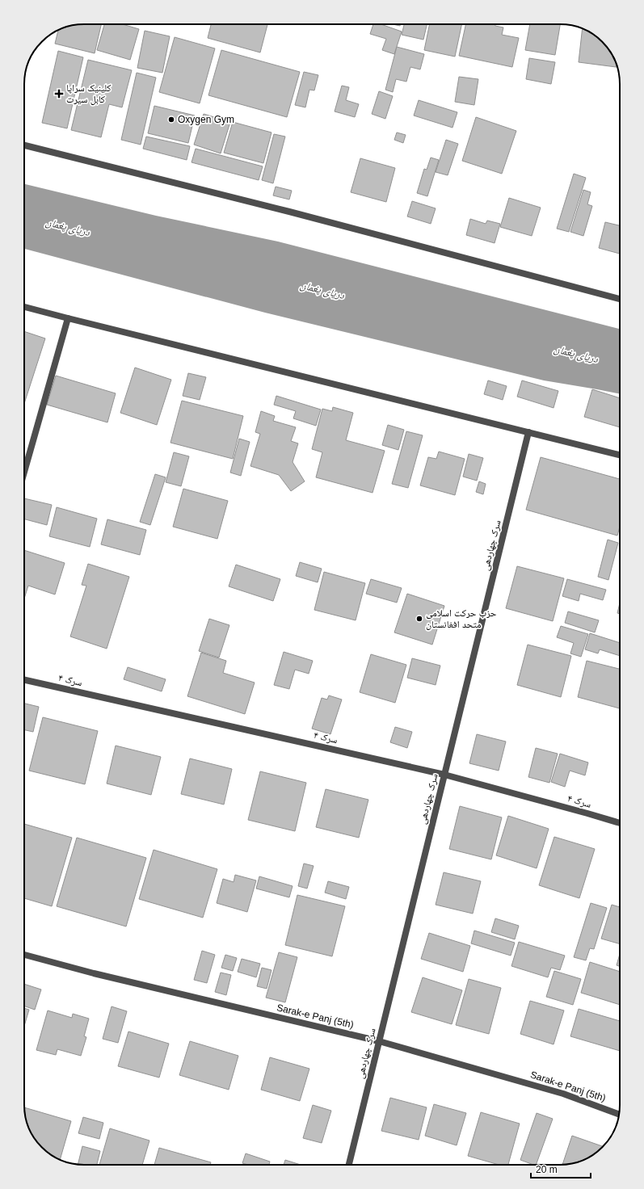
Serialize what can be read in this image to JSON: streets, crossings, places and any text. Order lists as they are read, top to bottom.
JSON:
{
  "streets": {
    "street": ["سرک چهاردهی", "سرک ۴", "Sarak-e Panj (5th)"]
  },
  "crossings": [
    ["سرک چهاردهی", "سرک ۴"],
    ["سرک چهاردهی", "Sarak-e Panj (5th)"]
  ],
  "water": ["دریای پغمان"],
  "places": {
    "health": ["کلینیک سراپا کابل سیرت"],
    "other": ["Oxygen Gym", "حزب حرکت اسلامی متحد افغانستان"]
  },
  "scale_bar": "20 m"
}
